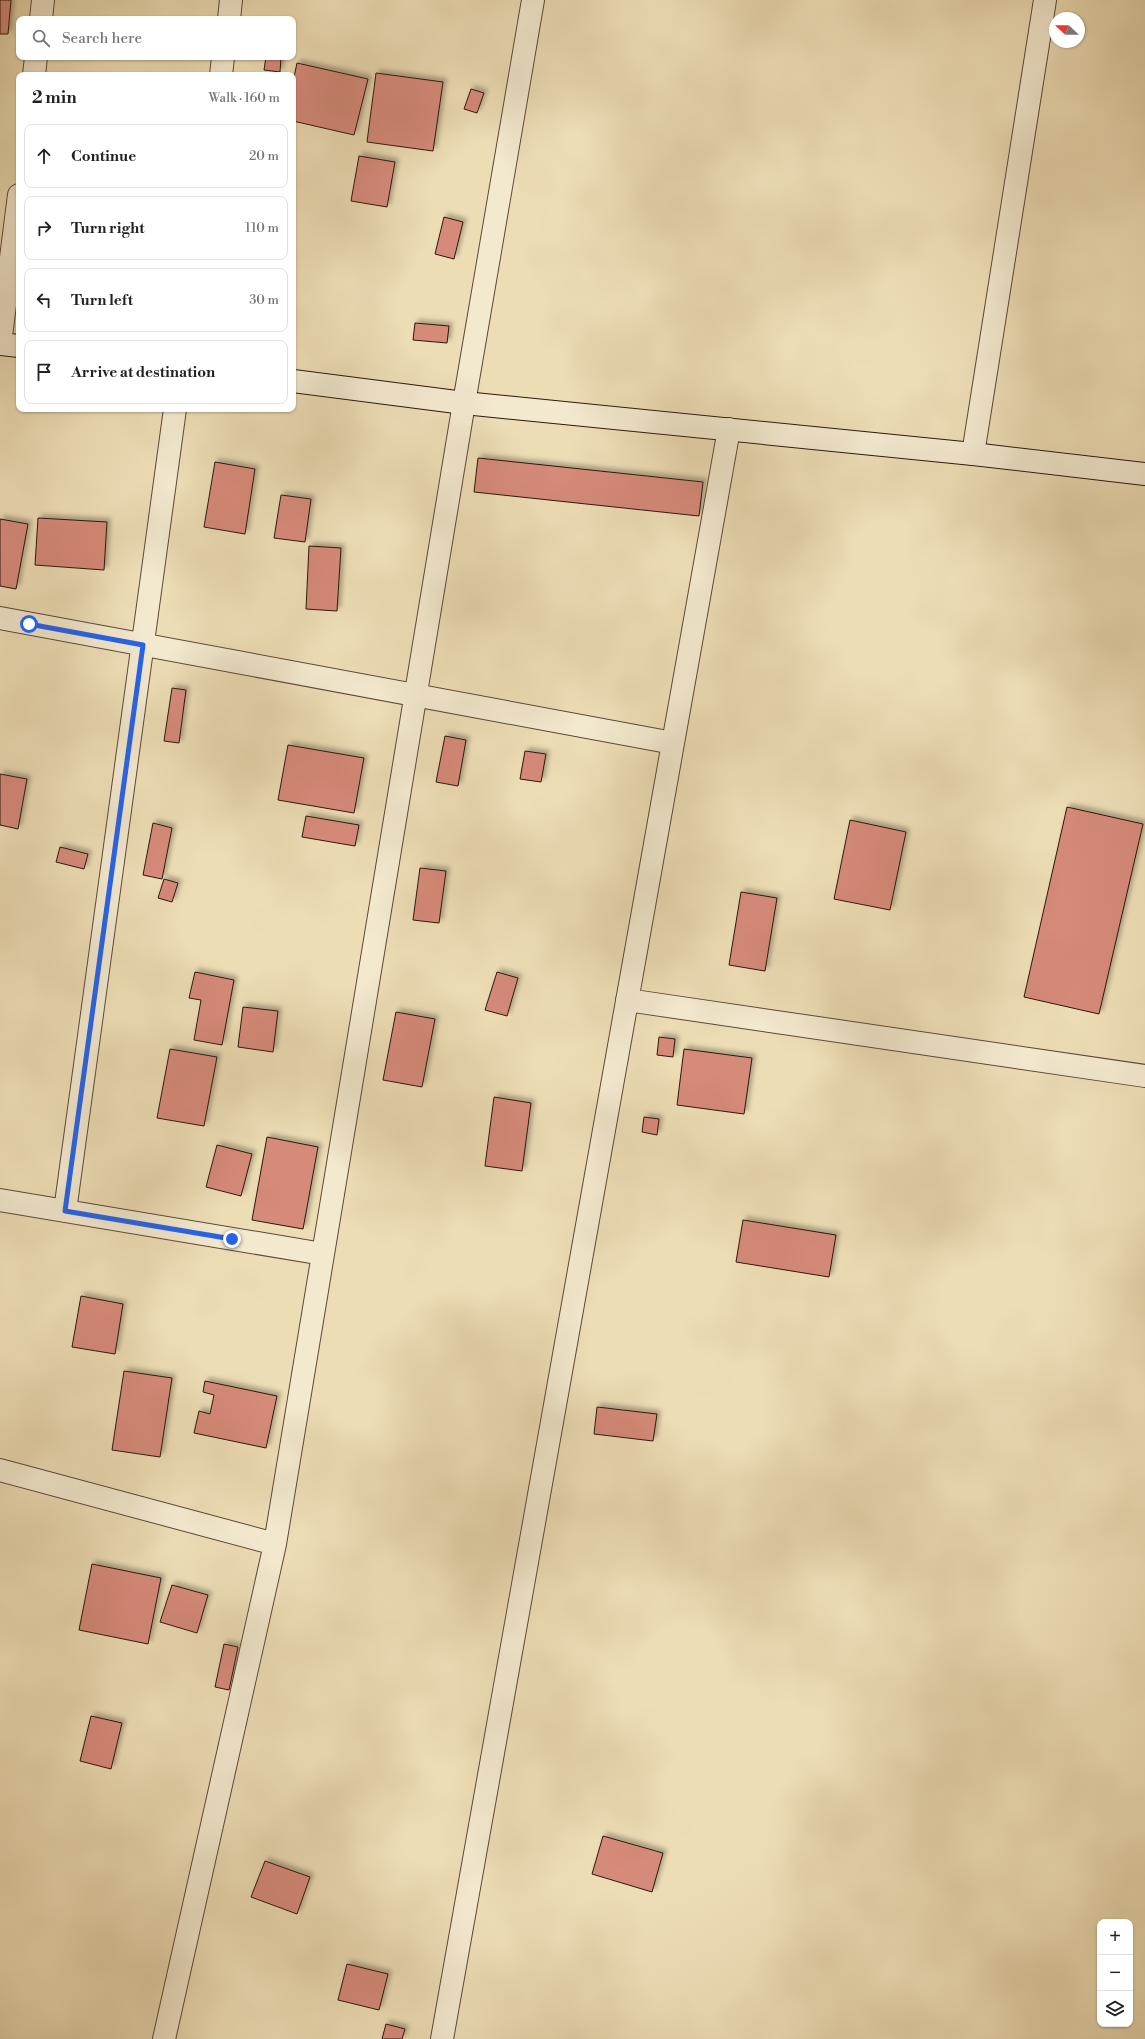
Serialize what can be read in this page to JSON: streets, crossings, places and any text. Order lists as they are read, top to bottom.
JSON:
{
  "north": "left",
  "page": {
    "search": "Search here",
    "heading": ["2 min", "Walk · 160 m"],
    "list": [
      ["Continue", "20 m"],
      ["Turn right", "110 m"],
      ["Turn left", "30 m"],
      "Arrive at destination"
    ],
    "map_buttons": ["+", "−"]
  }
}
